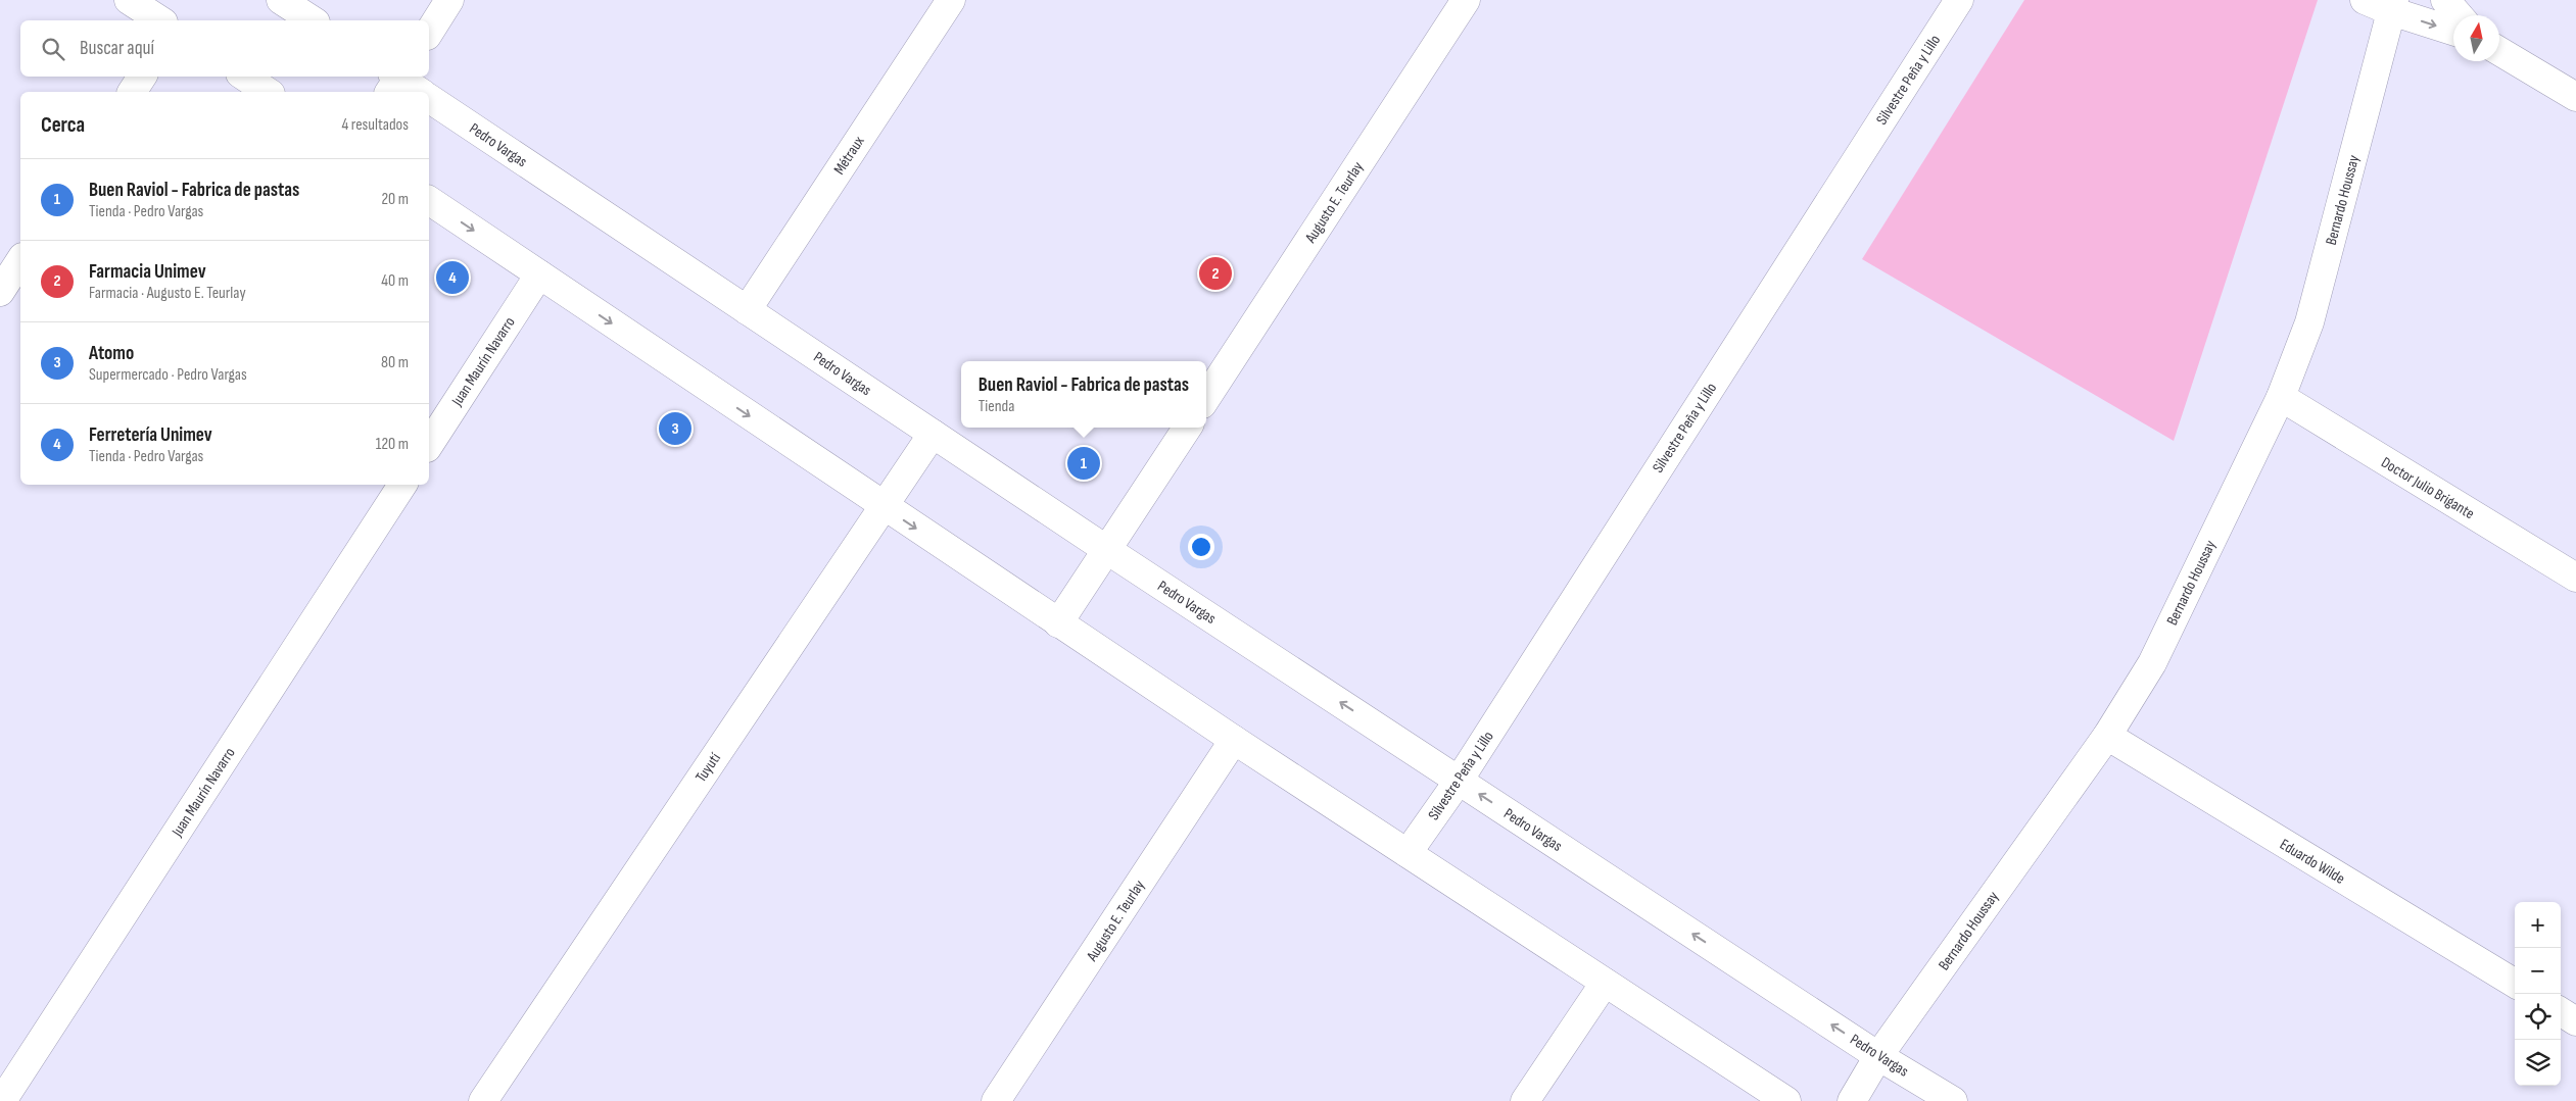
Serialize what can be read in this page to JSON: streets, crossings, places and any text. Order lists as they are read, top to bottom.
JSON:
{
  "streets": {
    "street": [
      "Silvestre Peña y Lillo",
      "Pedro Vargas",
      "Métraux",
      "Bernardo Houssay",
      "Augusto E. Teurlay",
      "Juan Maurín Navarro",
      "Doctor Julio Brigante",
      "Tuyutí",
      "Eduardo Wilde"
    ]
  },
  "crossings": [
    ["Silvestre Peña y Lillo", "Pedro Vargas"],
    ["Pedro Vargas", "Métraux"],
    ["Pedro Vargas", "Bernardo Houssay"],
    ["Pedro Vargas", "Tuyutí"],
    ["Bernardo Houssay", "Doctor Julio Brigante"],
    ["Bernardo Houssay", "Eduardo Wilde"]
  ],
  "north": "top",
  "page": {
    "search": "Buscar aquí",
    "heading": ["Cerca", "4 resultados"],
    "list": [
      {
        "mark": "1",
        "name": "Buen Raviol - Fabrica de pastas",
        "note": "Tienda · Pedro Vargas",
        "value": "20 m"
      },
      {
        "mark": "2",
        "name": "Farmacia Unimev",
        "note": "Farmacia · Augusto E. Teurlay",
        "value": "40 m"
      },
      {
        "mark": "3",
        "name": "Atomo",
        "note": "Supermercado · Pedro Vargas",
        "value": "80 m"
      },
      {
        "mark": "4",
        "name": "Ferretería Unimev",
        "note": "Tienda · Pedro Vargas",
        "value": "120 m"
      }
    ],
    "pins": [
      "2",
      "4",
      "3",
      "1"
    ],
    "popup": ["Buen Raviol - Fabrica de pastas", "Tienda"],
    "map_buttons": ["+", "−"]
  }
}
